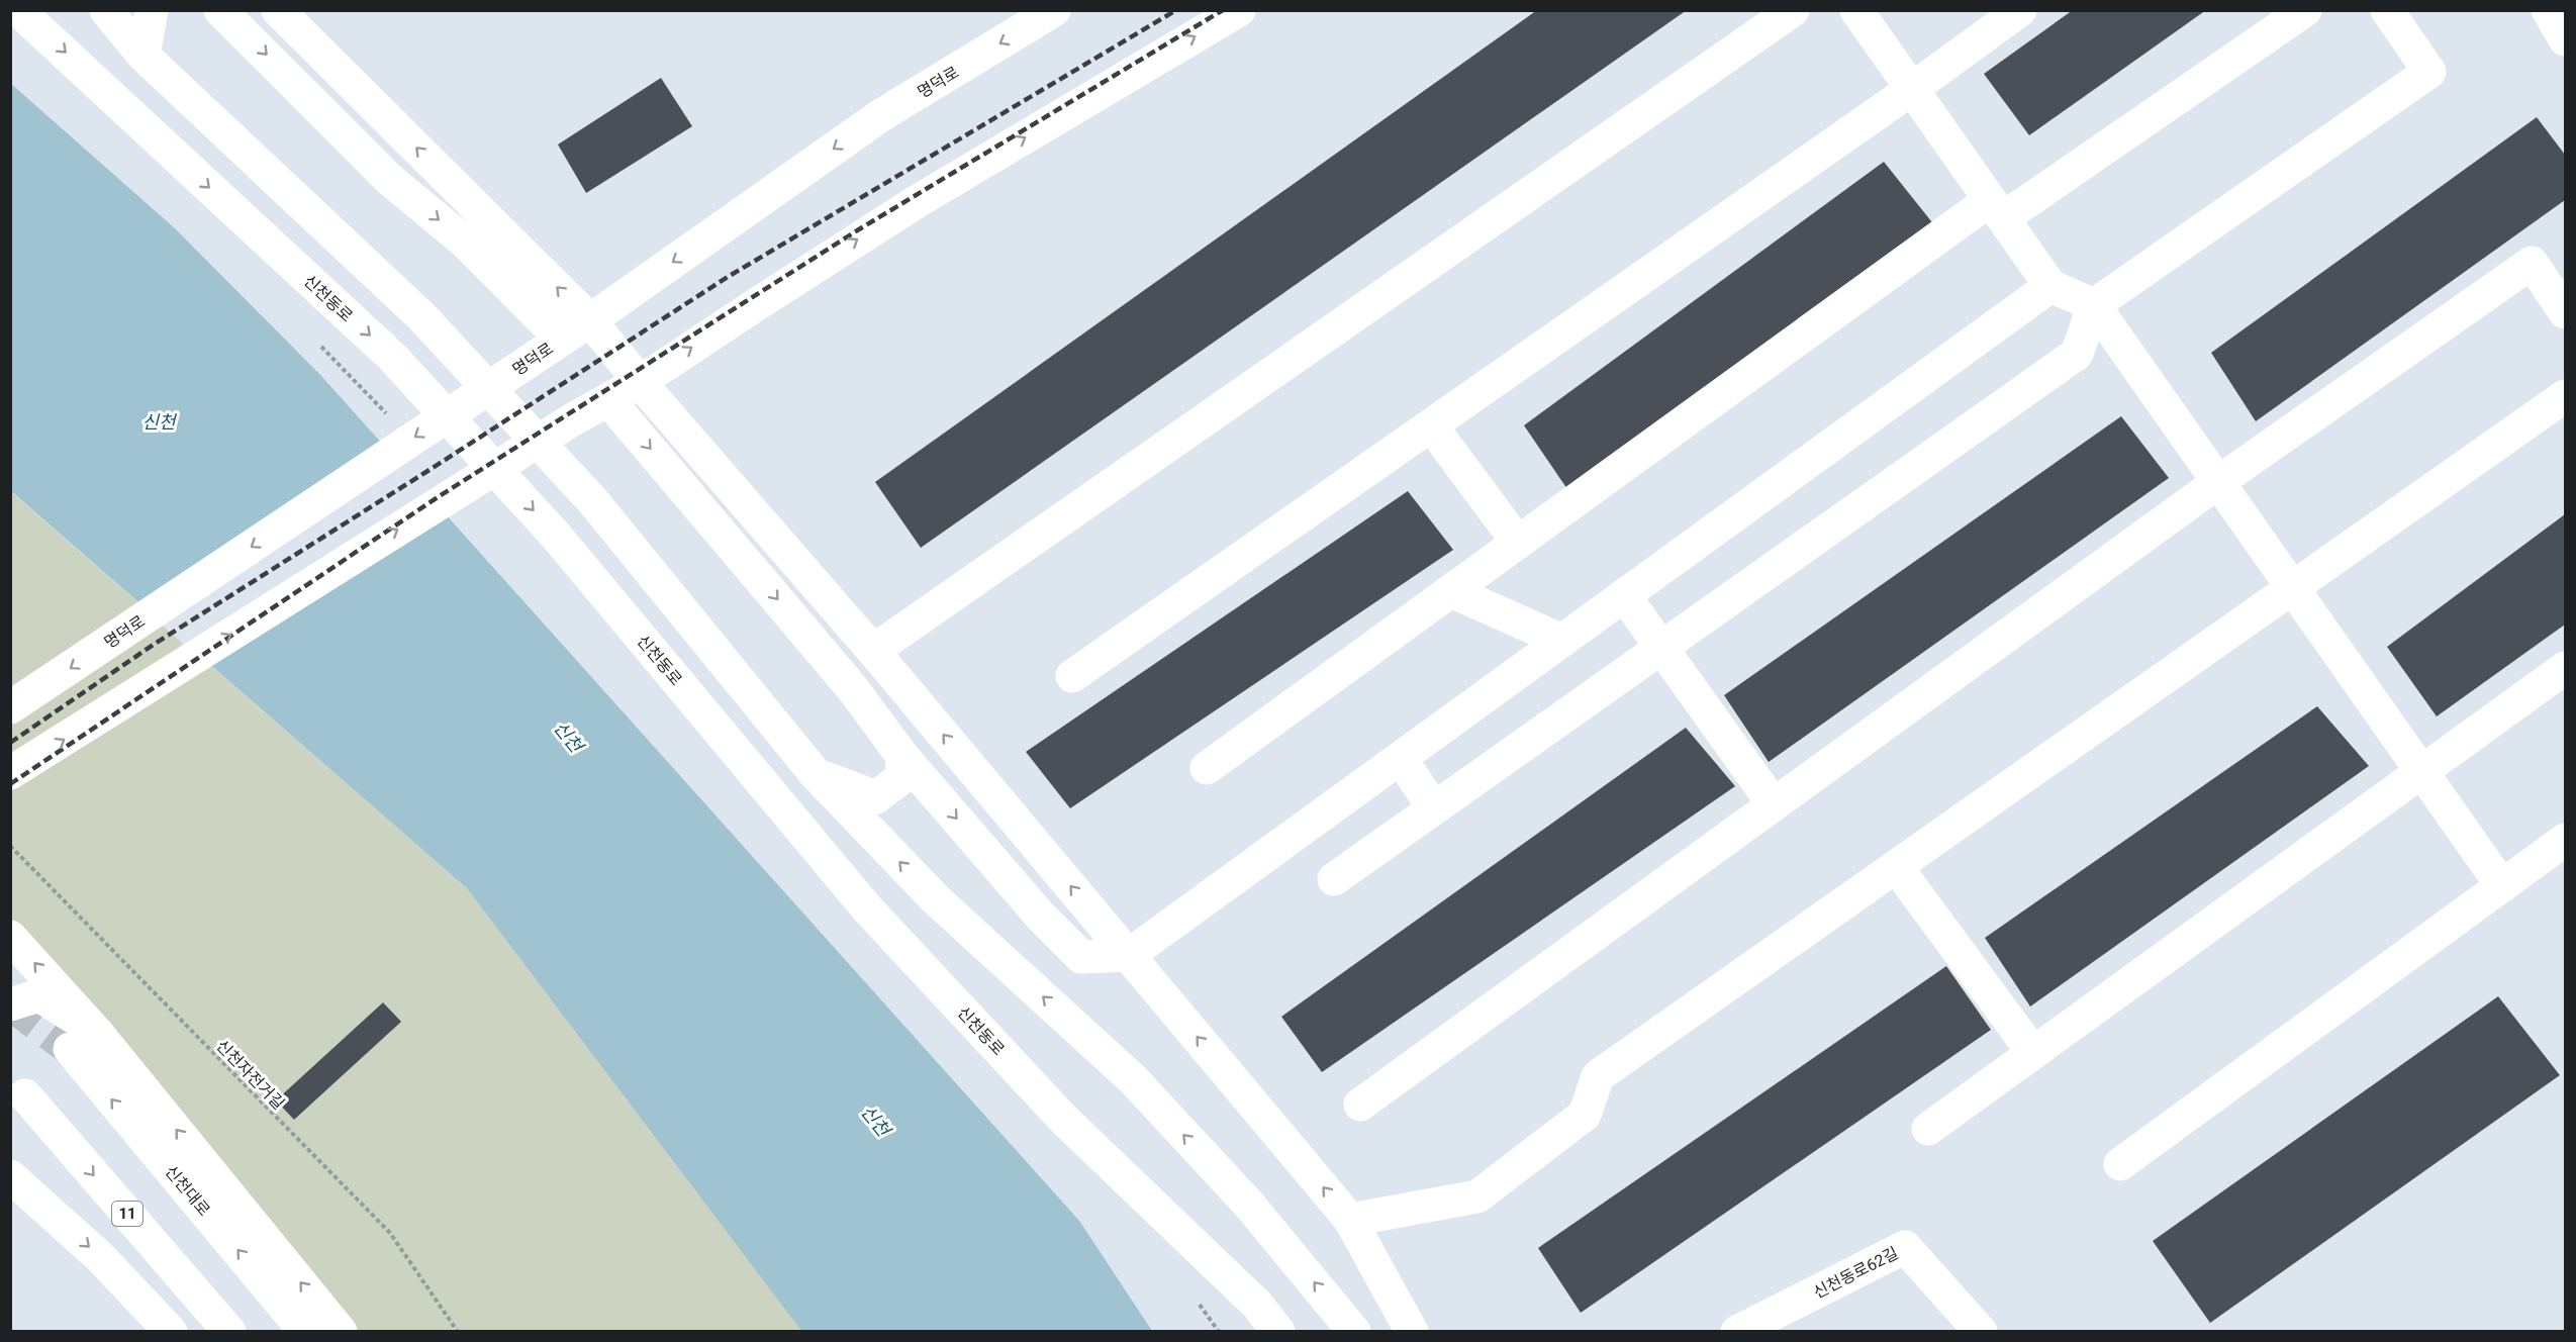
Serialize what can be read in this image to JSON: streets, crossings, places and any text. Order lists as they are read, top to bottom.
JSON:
{
  "streets": {
    "main road": [
      "명덕로",
      "신천동로",
      "신천대로",
      "11",
      "신천동로62길"
    ],
    "path": ["신천자전거길"]
  },
  "water": ["신천"]
}
